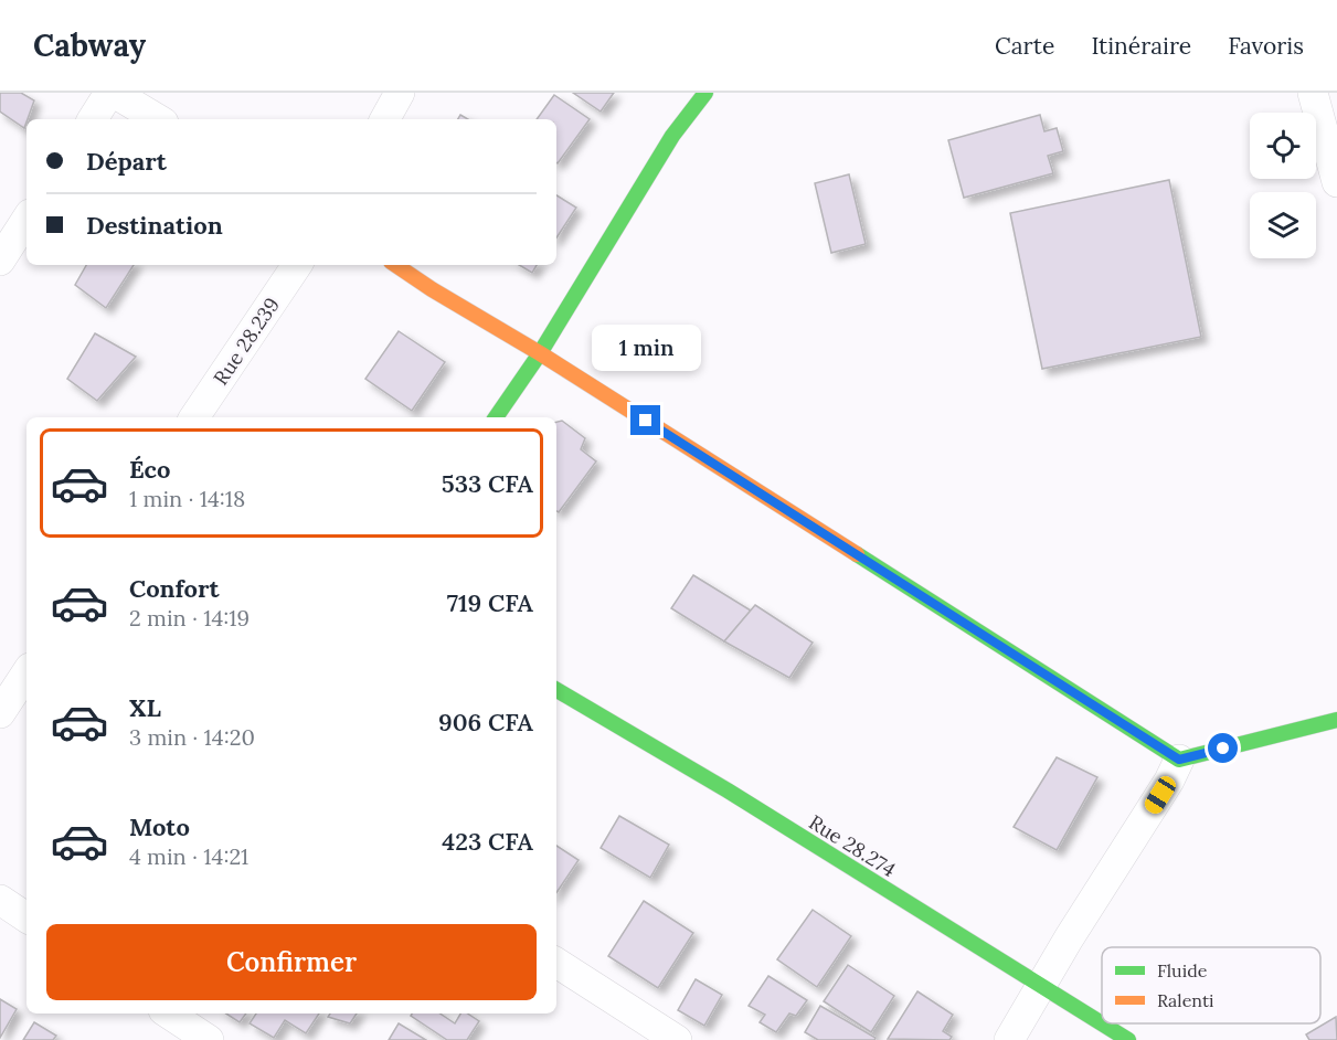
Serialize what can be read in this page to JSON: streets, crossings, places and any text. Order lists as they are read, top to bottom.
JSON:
{
  "streets": {
    "street": ["Rue 28.239", "Rue 28.274"]
  },
  "legend": ["Fluide", "Ralenti"],
  "page": {
    "header": "Cabway",
    "nav": ["Carte", "Itinéraire", "Favoris"],
    "banner": ["Départ", "Destination"],
    "bubble": "1 min",
    "list": [
      {
        "name": "Éco",
        "note": "1 min · 14:18",
        "value": "533 CFA"
      },
      {
        "name": "Confort",
        "note": "2 min · 14:19",
        "value": "719 CFA"
      },
      {
        "name": "XL",
        "note": "3 min · 14:20",
        "value": "906 CFA"
      },
      {
        "name": "Moto",
        "note": "4 min · 14:21",
        "value": "423 CFA"
      }
    ],
    "buttons": "Confirmer"
  }
}
